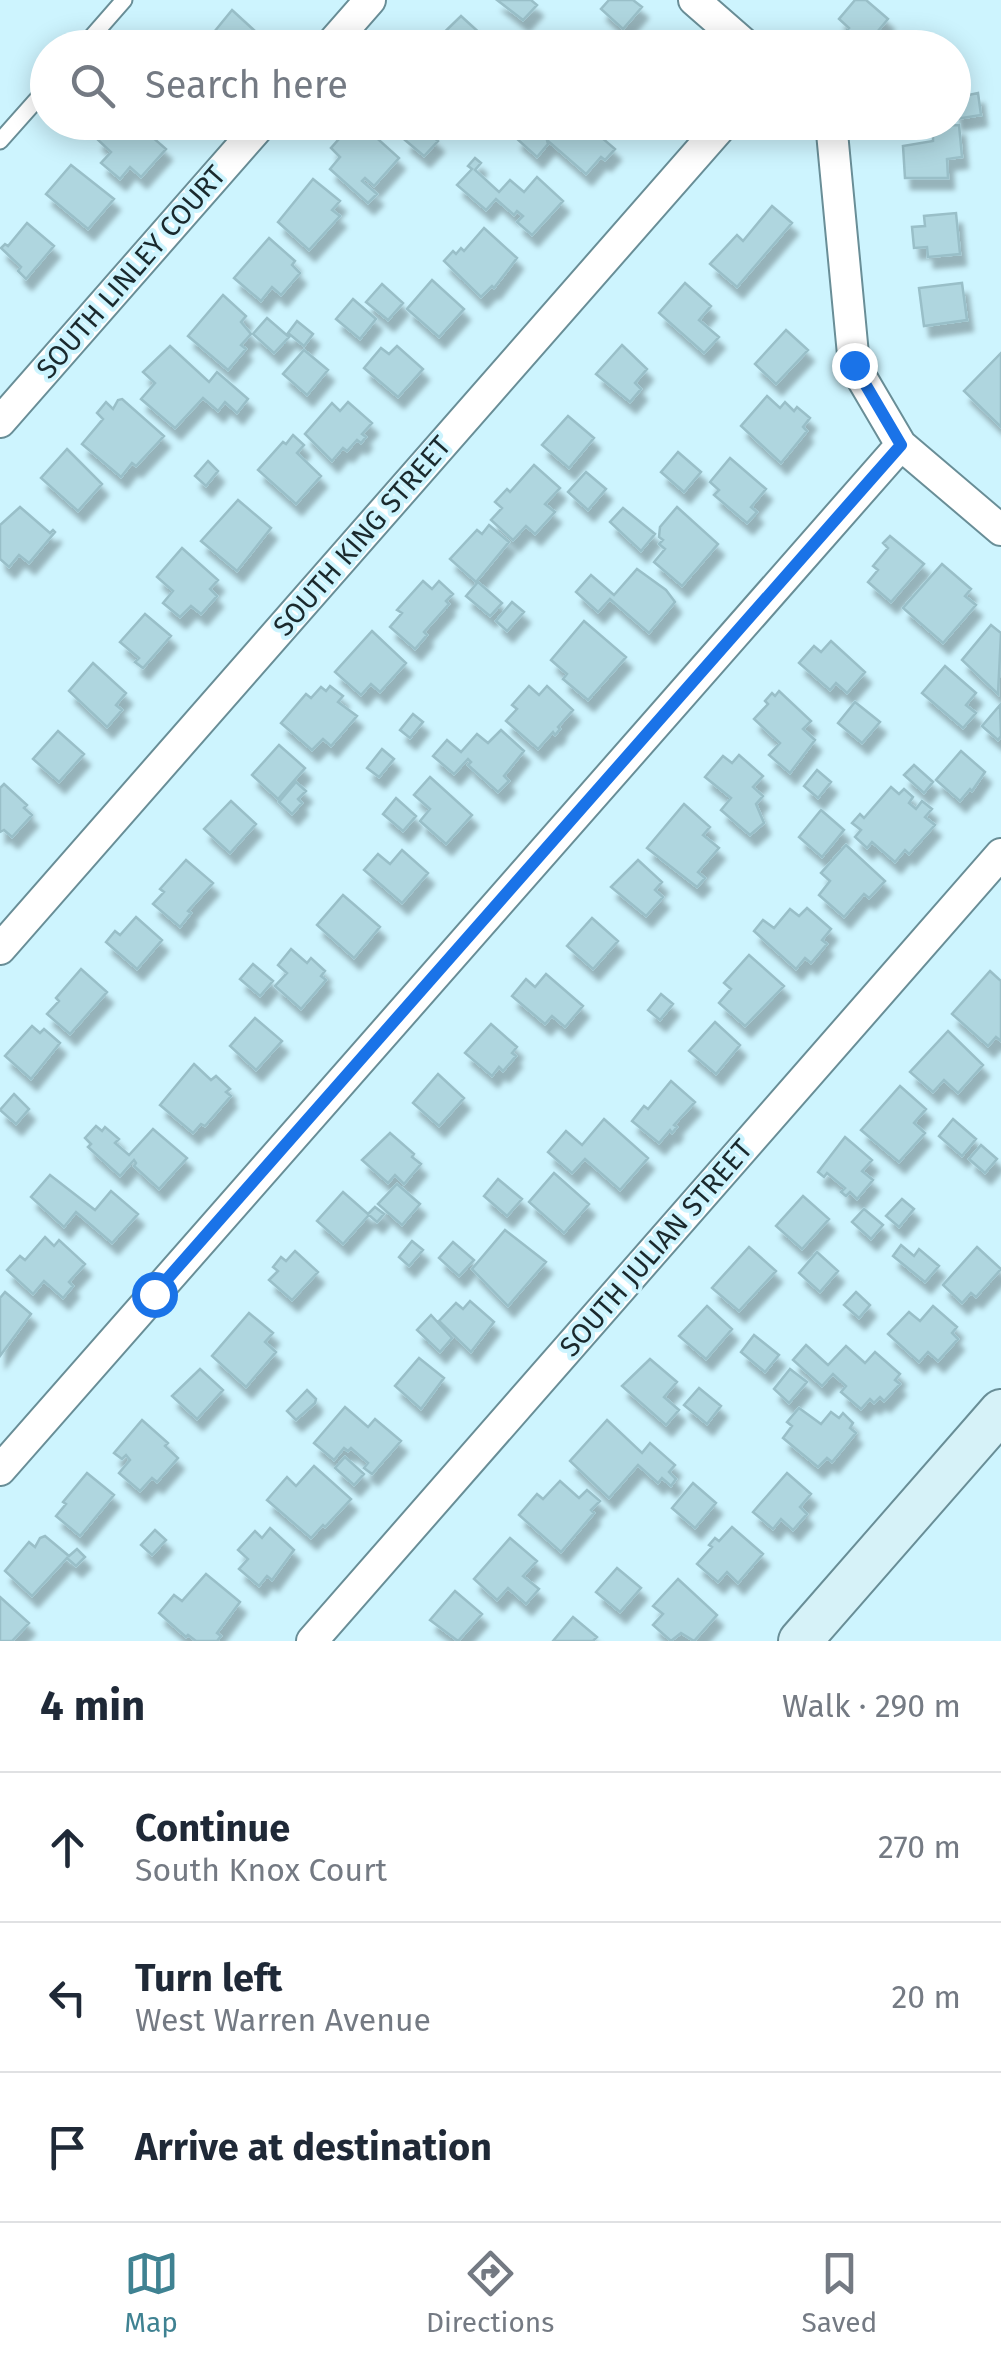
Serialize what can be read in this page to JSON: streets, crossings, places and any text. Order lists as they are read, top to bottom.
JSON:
{
  "streets": {
    "street": ["SOUTH LINLEY COURT", "SOUTH KING STREET", "SOUTH JULIAN STREET"]
  },
  "page": {
    "search": "Search here",
    "heading": ["4 min", "Walk · 290 m"],
    "list": [
      ["Continue", "South Knox Court", "270 m"],
      ["Turn left", "West Warren Avenue", "20 m"],
      "Arrive at destination"
    ],
    "nav": ["Map", "Directions", "Saved"]
  }
}
